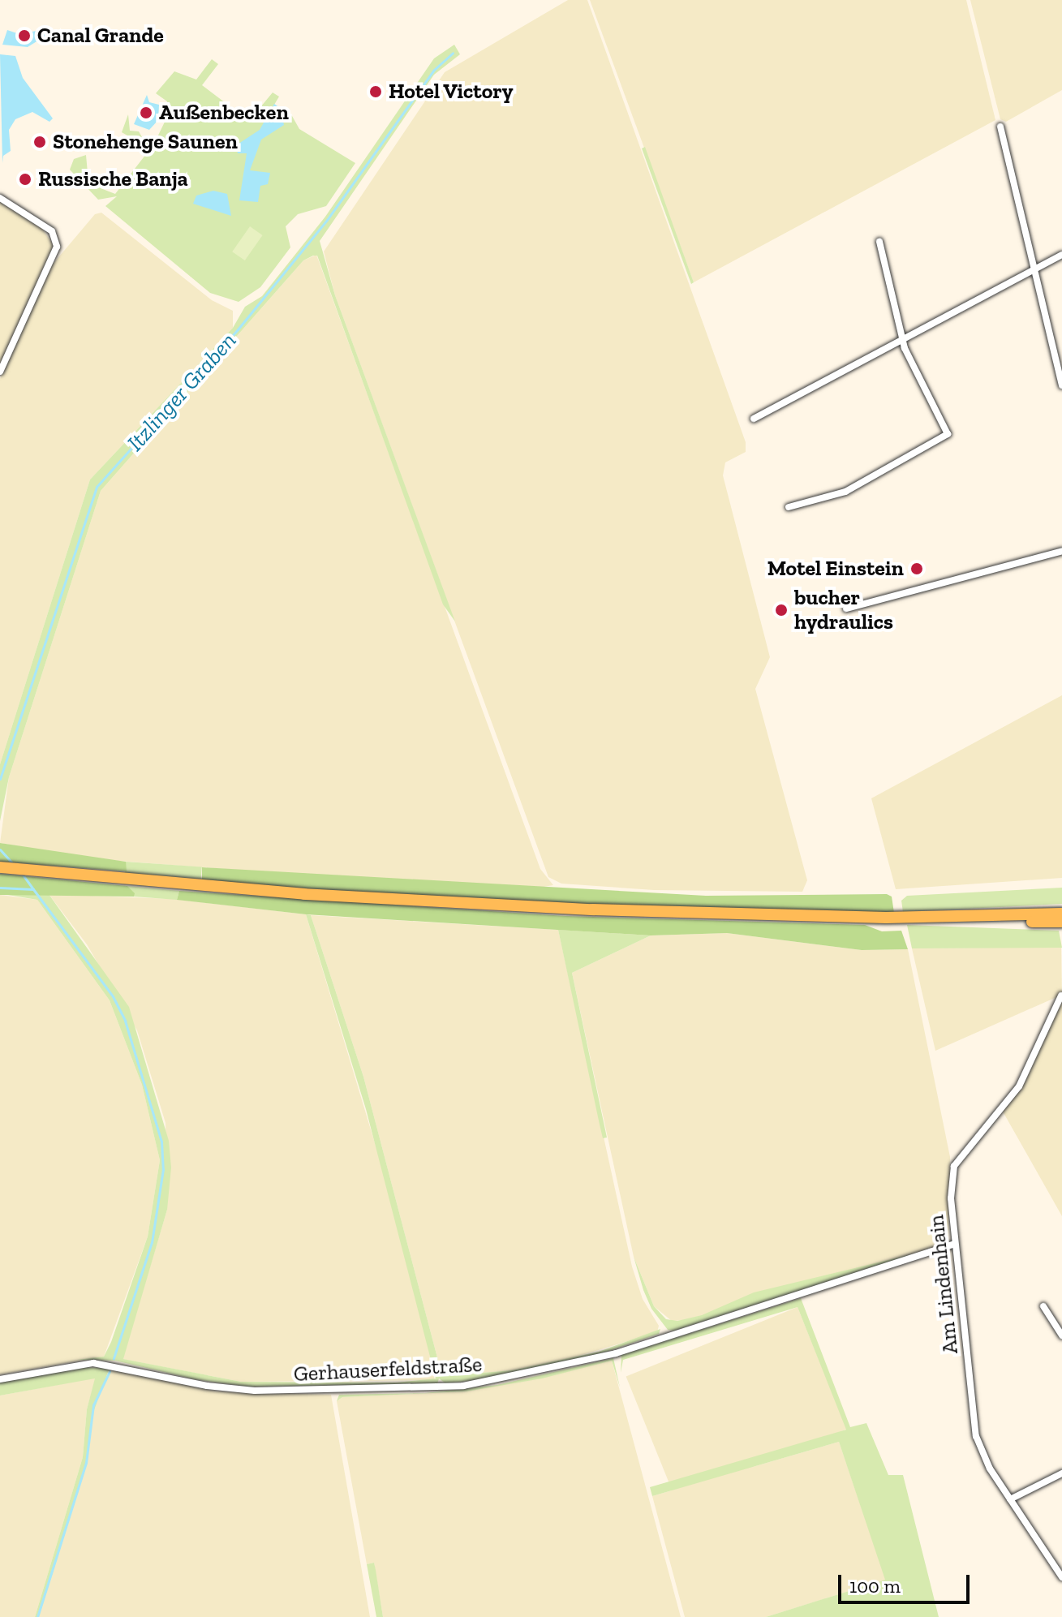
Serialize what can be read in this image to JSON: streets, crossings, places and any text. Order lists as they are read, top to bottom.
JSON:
{
  "streets": {
    "street": ["Am Lindenhain", "Gerhauserfeldstraße"]
  },
  "crossings": [
    ["Am Lindenhain", "Gerhauserfeldstraße"]
  ],
  "water": ["Itzlinger Graben"],
  "places": [
    "Canal Grande",
    "Hotel Victory",
    "Außenbecken",
    "Stonehenge Saunen",
    "Russische Banja",
    "Motel Einstein",
    "bucher hydraulics"
  ],
  "scale_bar": "100 m"
}
